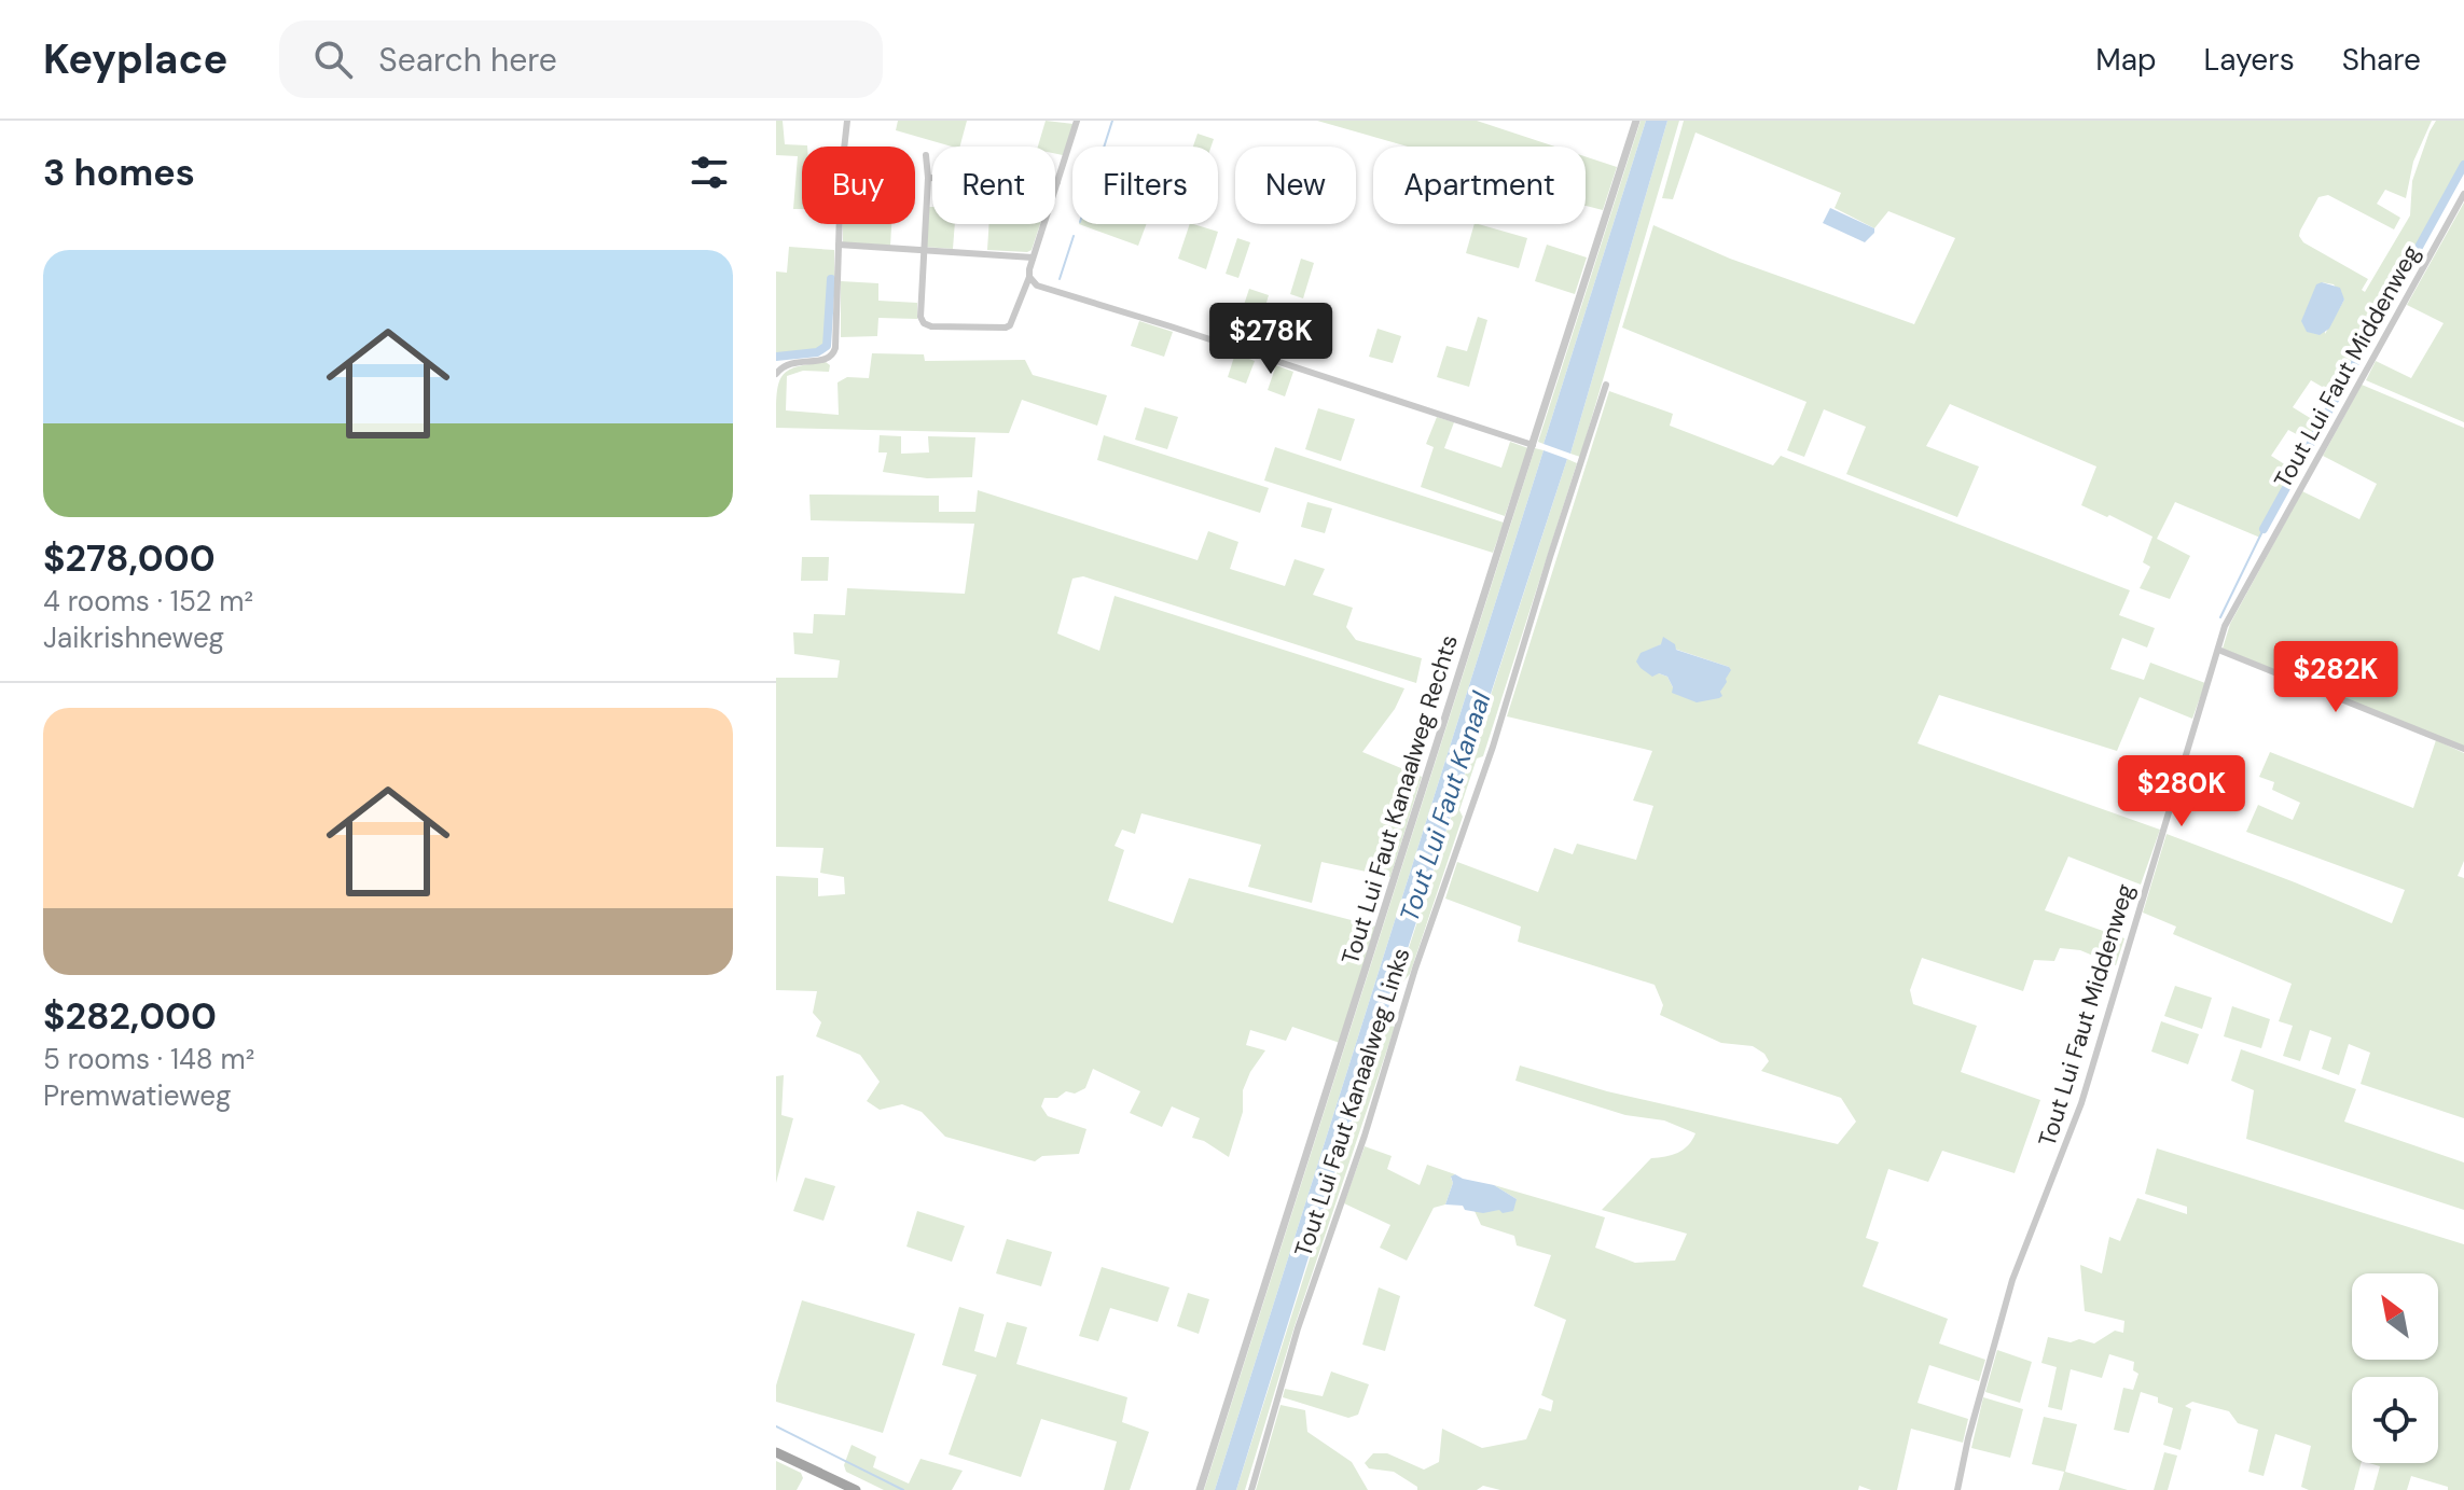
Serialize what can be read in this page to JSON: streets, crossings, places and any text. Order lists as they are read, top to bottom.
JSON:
{
  "streets": {
    "street": ["Tout Lui Faut Middenweg", "Tout Lui Faut Kanaalweg Rechts", "Tout Lui Faut Kanaalweg Links"]
  },
  "water": ["Tout Lui Faut Kanaal"],
  "north": "top left",
  "page": {
    "header": "Keyplace",
    "search": "Search here",
    "nav": ["Map", "Layers", "Share"],
    "heading": "3 homes",
    "chip": [
      "Buy",
      "Rent",
      "Filters",
      "New",
      "Apartment"
    ],
    "list": [
      {
        "name": "$278,000",
        "note": "4 rooms · 152 m² · Jaikrishneweg"
      },
      {
        "name": "$282,000",
        "note": "5 rooms · 148 m² · Premwatieweg"
      }
    ],
    "price": ["$278K", "$282K", "$280K"]
  }
}
